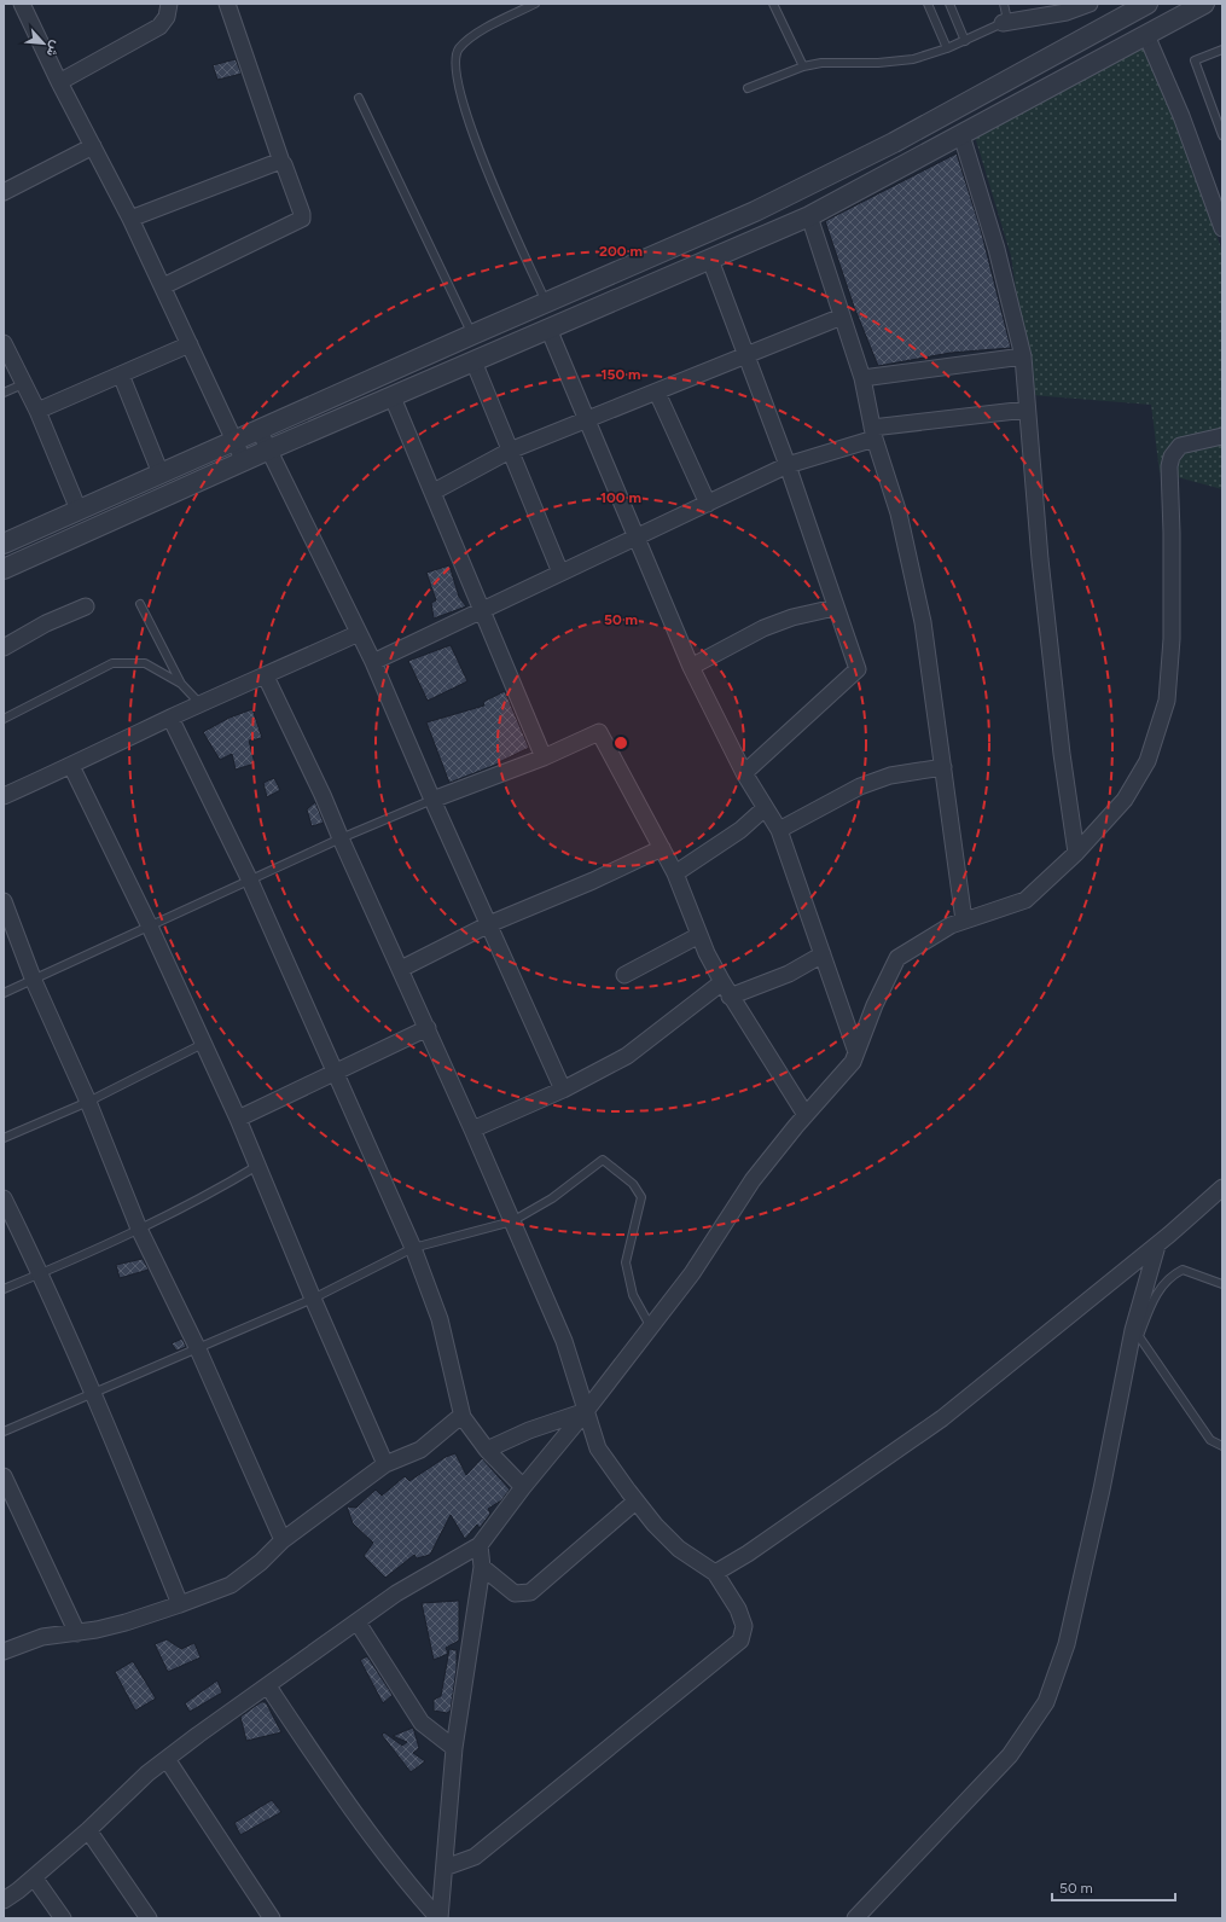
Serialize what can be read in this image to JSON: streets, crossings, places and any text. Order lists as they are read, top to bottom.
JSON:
{
  "scale_bar": "50 m",
  "north": "bottom right",
  "rings": [
    "200 m",
    "150 m",
    "100 m",
    "50 m"
  ]
}
